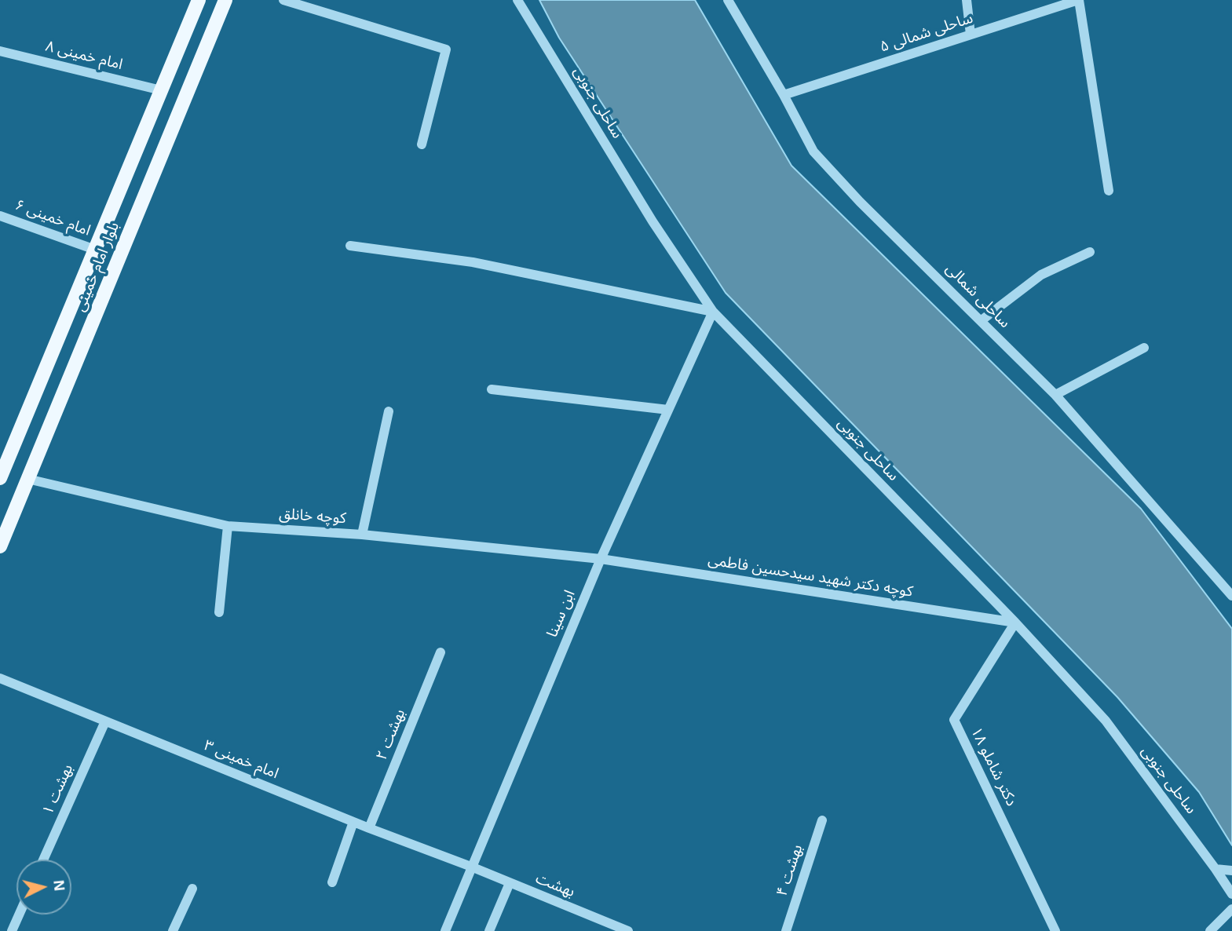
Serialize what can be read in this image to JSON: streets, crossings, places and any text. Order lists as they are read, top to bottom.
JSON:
{
  "streets": {
    "main road": ["بلوار امام خمینی"],
    "street": [
      "ساحلی شمالی ۵",
      "امام خمینی ۸",
      "ساحلی جنوبی",
      "امام خمینی ۶",
      "ساحلی شمالی",
      "کوچه خانلق",
      "کوچه دکتر شهید سیدحسین فاطمی",
      "ابن سینا",
      "بهشت ۲",
      "امام خمینی ۳",
      "دکتر شاملو ۱۸",
      "بهشت ۱",
      "بهشت ۴",
      "بهشت"
    ]
  },
  "crossings": [
    ["ساحلی شمالی ۵", "ساحلی شمالی"],
    ["امام خمینی ۸", "بلوار امام خمینی"],
    ["ساحلی جنوبی", "کوچه دکتر شهید سیدحسین فاطمی"],
    ["ساحلی جنوبی", "ابن سینا"],
    ["ساحلی جنوبی", "دکتر شاملو ۱۸"],
    ["امام خمینی ۶", "بلوار امام خمینی"],
    ["بلوار امام خمینی", "کوچه خانلق"],
    ["کوچه خانلق", "کوچه دکتر شهید سیدحسین فاطمی"],
    ["کوچه خانلق", "ابن سینا"],
    ["کوچه دکتر شهید سیدحسین فاطمی", "ابن سینا"],
    ["کوچه دکتر شهید سیدحسین فاطمی", "دکتر شاملو ۱۸"],
    ["ابن سینا", "امام خمینی ۳"],
    ["ابن سینا", "بهشت"],
    ["بهشت ۲", "امام خمینی ۳"],
    ["امام خمینی ۳", "بهشت ۱"],
    ["امام خمینی ۳", "بهشت"]
  ],
  "north": "right"
}
